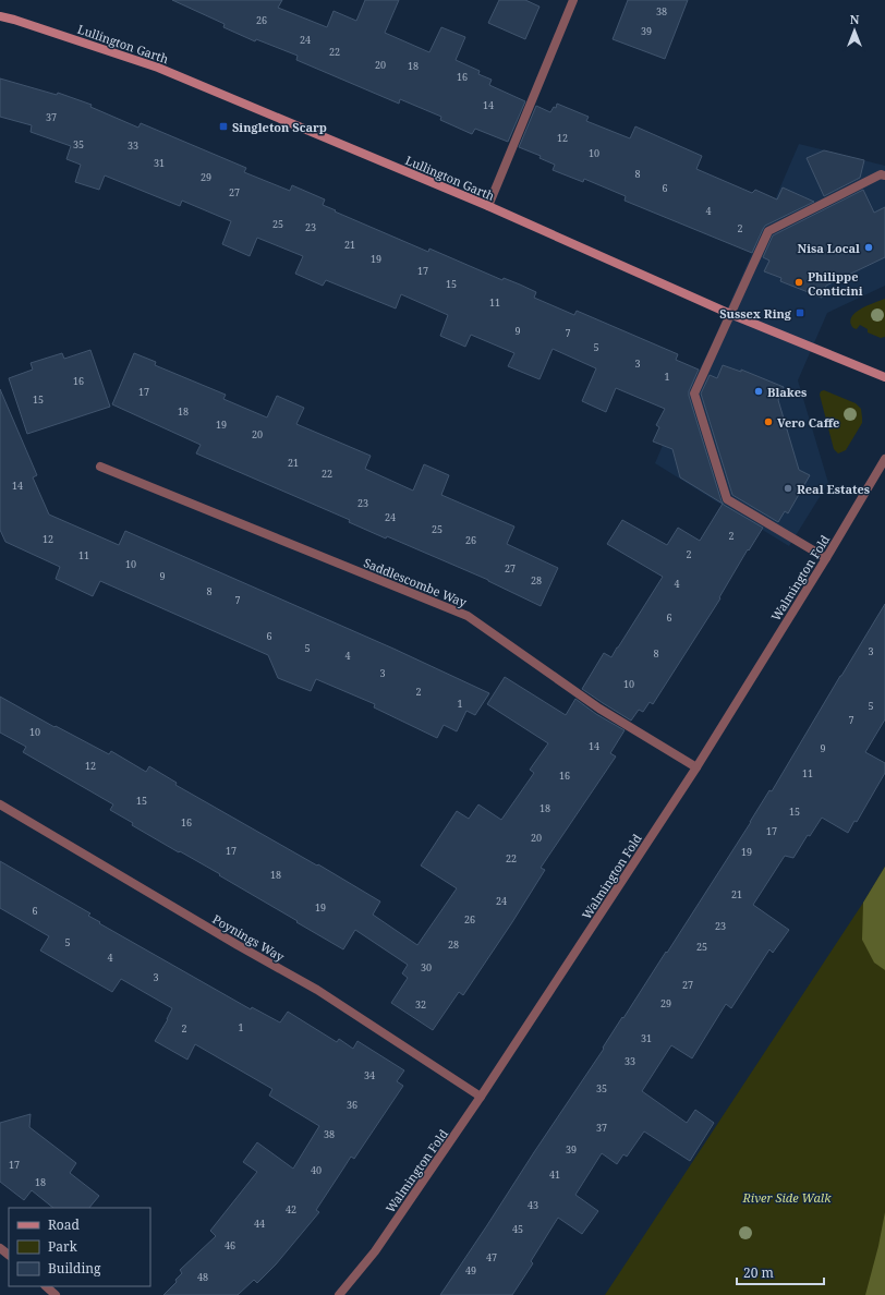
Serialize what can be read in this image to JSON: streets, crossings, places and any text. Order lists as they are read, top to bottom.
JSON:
{
  "streets": {
    "street": [
      "Lullington Garth",
      "Walmington Fold",
      "Saddlescombe Way",
      "Poynings Way"
    ]
  },
  "crossings": [
    ["Walmington Fold", "Saddlescombe Way"],
    ["Walmington Fold", "Poynings Way"]
  ],
  "parks": ["River Side Walk"],
  "places": {
    "transit": ["Singleton Scarp", "Sussex Ring"],
    "other": [
      "Nisa Local",
      "Philippe Conticini",
      "Blakes",
      "Vero Caffe",
      "Real Estates"
    ]
  },
  "house_numbers": [
    "38",
    "26",
    "39",
    "24",
    "22",
    "20",
    "18",
    "16",
    "14",
    "37",
    "12",
    "35",
    "33",
    "10",
    "31",
    "8",
    "29",
    "6",
    "27",
    "4",
    "25",
    "23",
    "2",
    "21",
    "19",
    "17",
    "15",
    "11",
    "9",
    "7",
    "5",
    "3",
    "1",
    "16",
    "17",
    "15",
    "18",
    "19",
    "20",
    "21",
    "22",
    "14",
    "23",
    "24",
    "25",
    "2",
    "12",
    "26",
    "2",
    "11",
    "10",
    "27",
    "9",
    "28",
    "4",
    "8",
    "7",
    "6",
    "6",
    "5",
    "3",
    "8",
    "4",
    "3",
    "10",
    "2",
    "1",
    "5",
    "7",
    "10",
    "14",
    "9",
    "12",
    "11",
    "16",
    "15",
    "18",
    "15",
    "16",
    "17",
    "20",
    "17",
    "19",
    "22",
    "18",
    "21",
    "24",
    "19",
    "6",
    "26",
    "23",
    "5",
    "28",
    "25",
    "4",
    "30",
    "3",
    "27",
    "29",
    "32",
    "1",
    "2",
    "31",
    "33",
    "34",
    "35",
    "36",
    "37",
    "38",
    "39",
    "17",
    "40",
    "41",
    "18",
    "43",
    "42",
    "44",
    "45",
    "46",
    "47",
    "49",
    "48"
  ],
  "legend": ["Road", "Park", "Building"],
  "scale_bar": "20 m",
  "north": "top"
}
